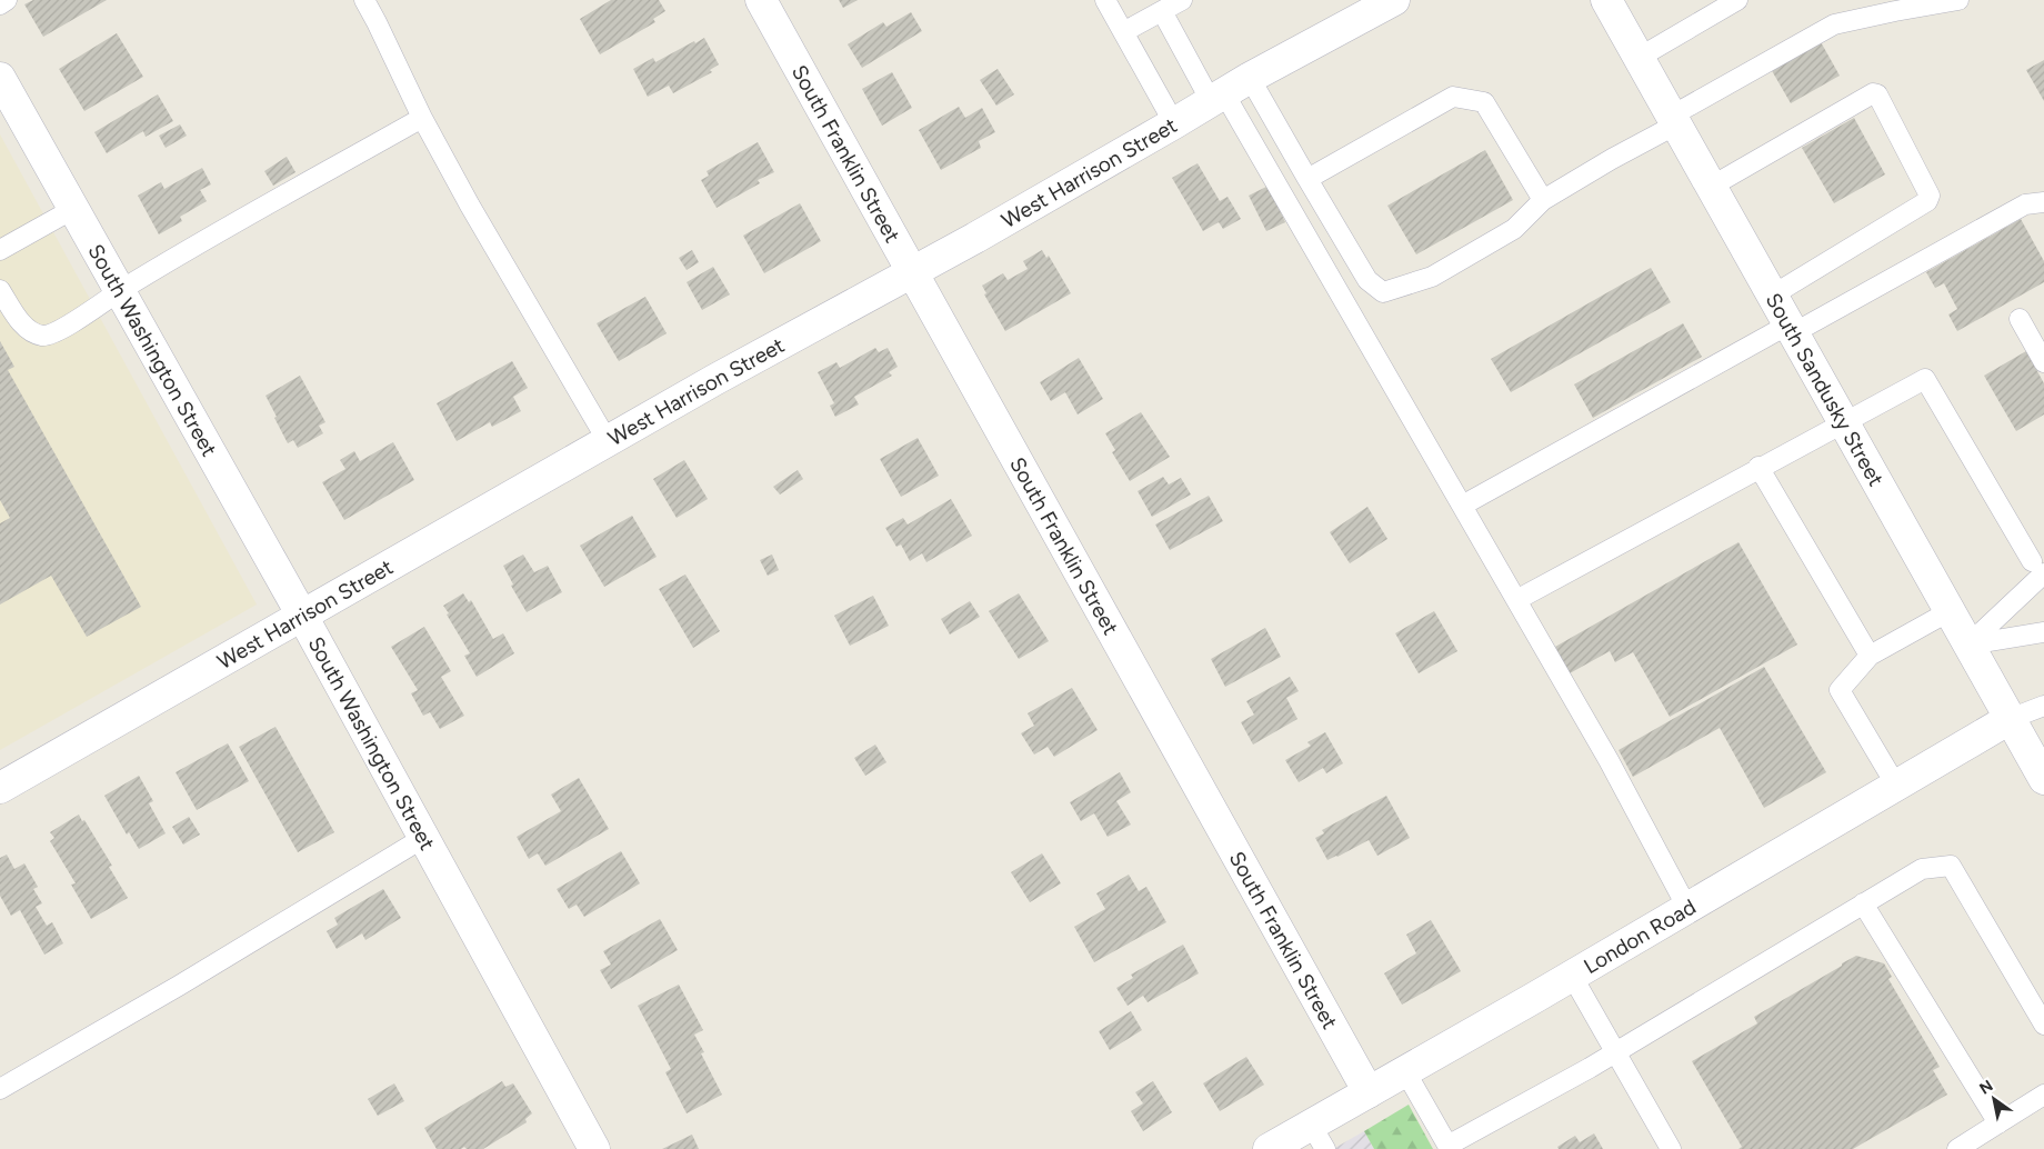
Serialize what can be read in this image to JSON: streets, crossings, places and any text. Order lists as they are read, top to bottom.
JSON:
{
  "streets": {
    "street": [
      "South Franklin Street",
      "West Harrison Street",
      "South Washington Street",
      "South Sandusky Street",
      "London Road"
    ]
  },
  "crossings": [
    ["South Franklin Street", "West Harrison Street"],
    ["South Franklin Street", "London Road"],
    ["West Harrison Street", "South Washington Street"],
    ["South Sandusky Street", "London Road"]
  ],
  "north": "top left"
}
